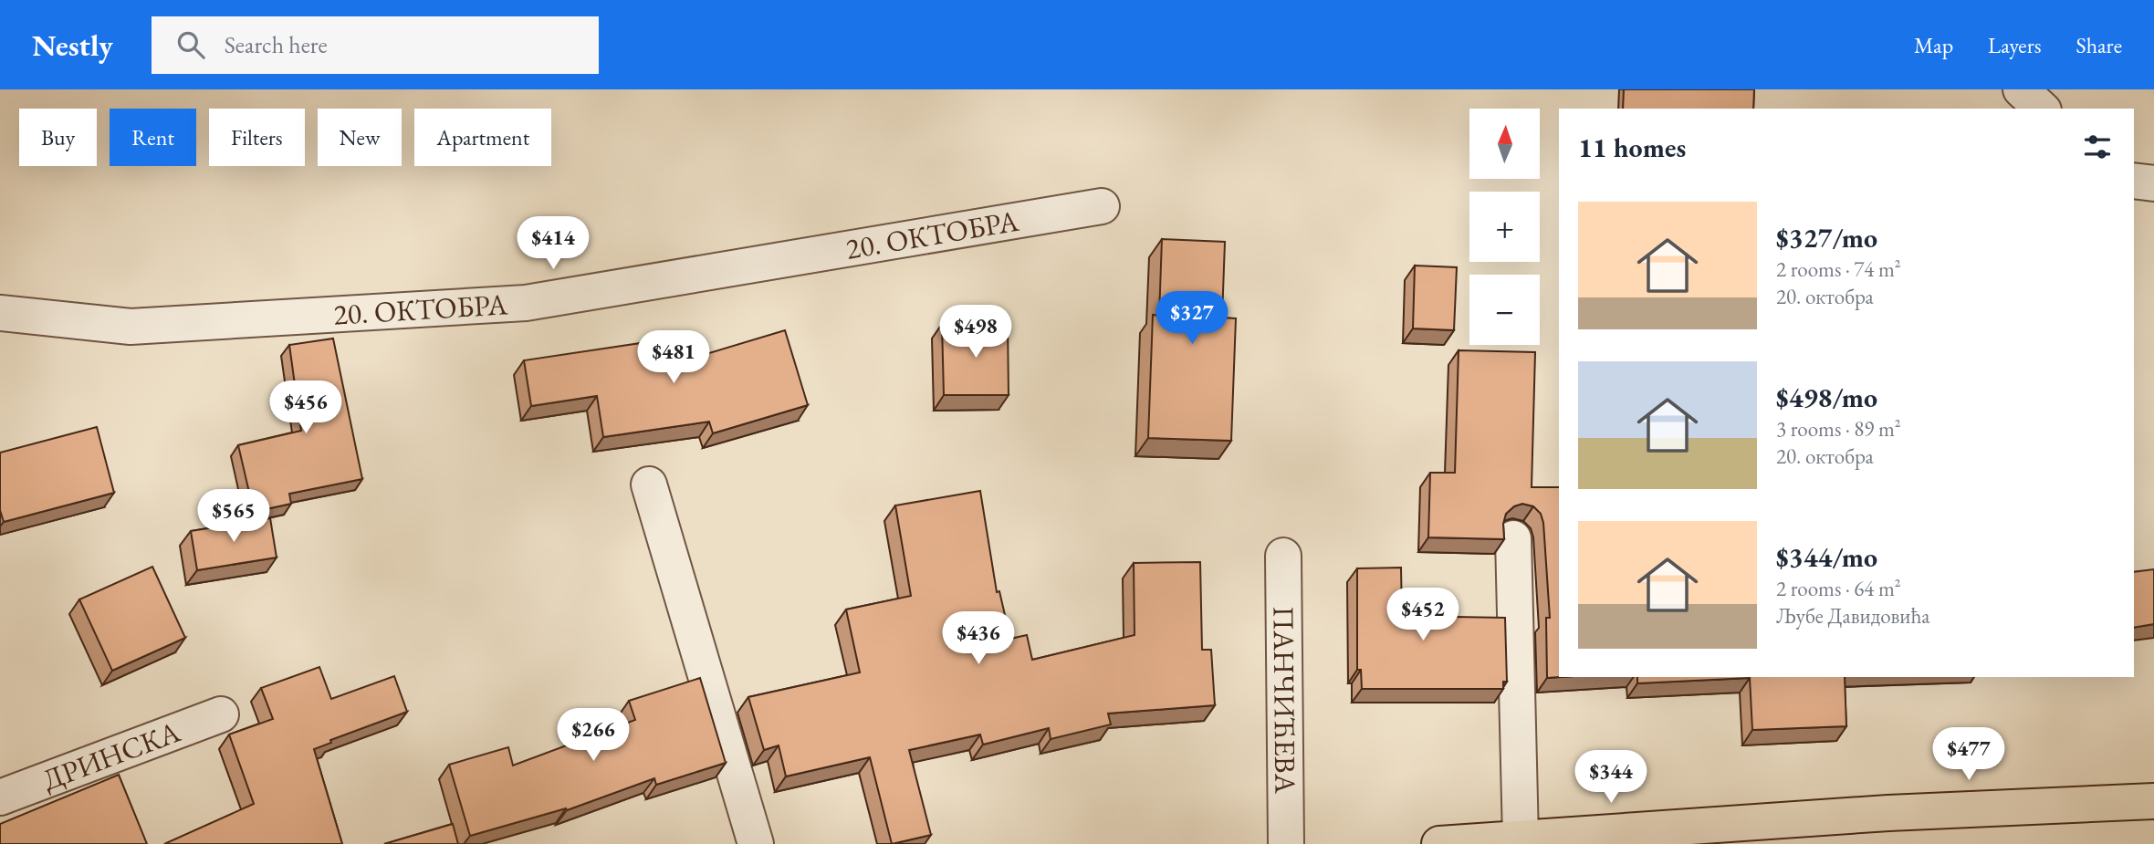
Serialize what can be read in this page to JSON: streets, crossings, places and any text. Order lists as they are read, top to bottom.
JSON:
{
  "streets": {
    "street": ["20. ОКТОБРА", "ПАНЧИЋЕВА", "ДРИНСКА"]
  },
  "north": "top",
  "page": {
    "header": "Nestly",
    "search": "Search here",
    "nav": ["Map", "Layers", "Share"],
    "map_buttons": ["+", "−"],
    "chip": [
      "Buy",
      "Rent",
      "Filters",
      "New",
      "Apartment"
    ],
    "heading": "11 homes",
    "list": [
      {
        "name": "$327/mo",
        "note": "2 rooms · 74 m² · 20. октобра"
      },
      {
        "name": "$498/mo",
        "note": "3 rooms · 89 m² · 20. октобра"
      },
      {
        "name": "$344/mo",
        "note": "2 rooms · 64 m² · Љубе Давидовића"
      }
    ],
    "price": [
      "$414",
      "$327",
      "$498",
      "$481",
      "$456",
      "$565",
      "$452",
      "$436",
      "$266",
      "$477",
      "$344"
    ]
  }
}
